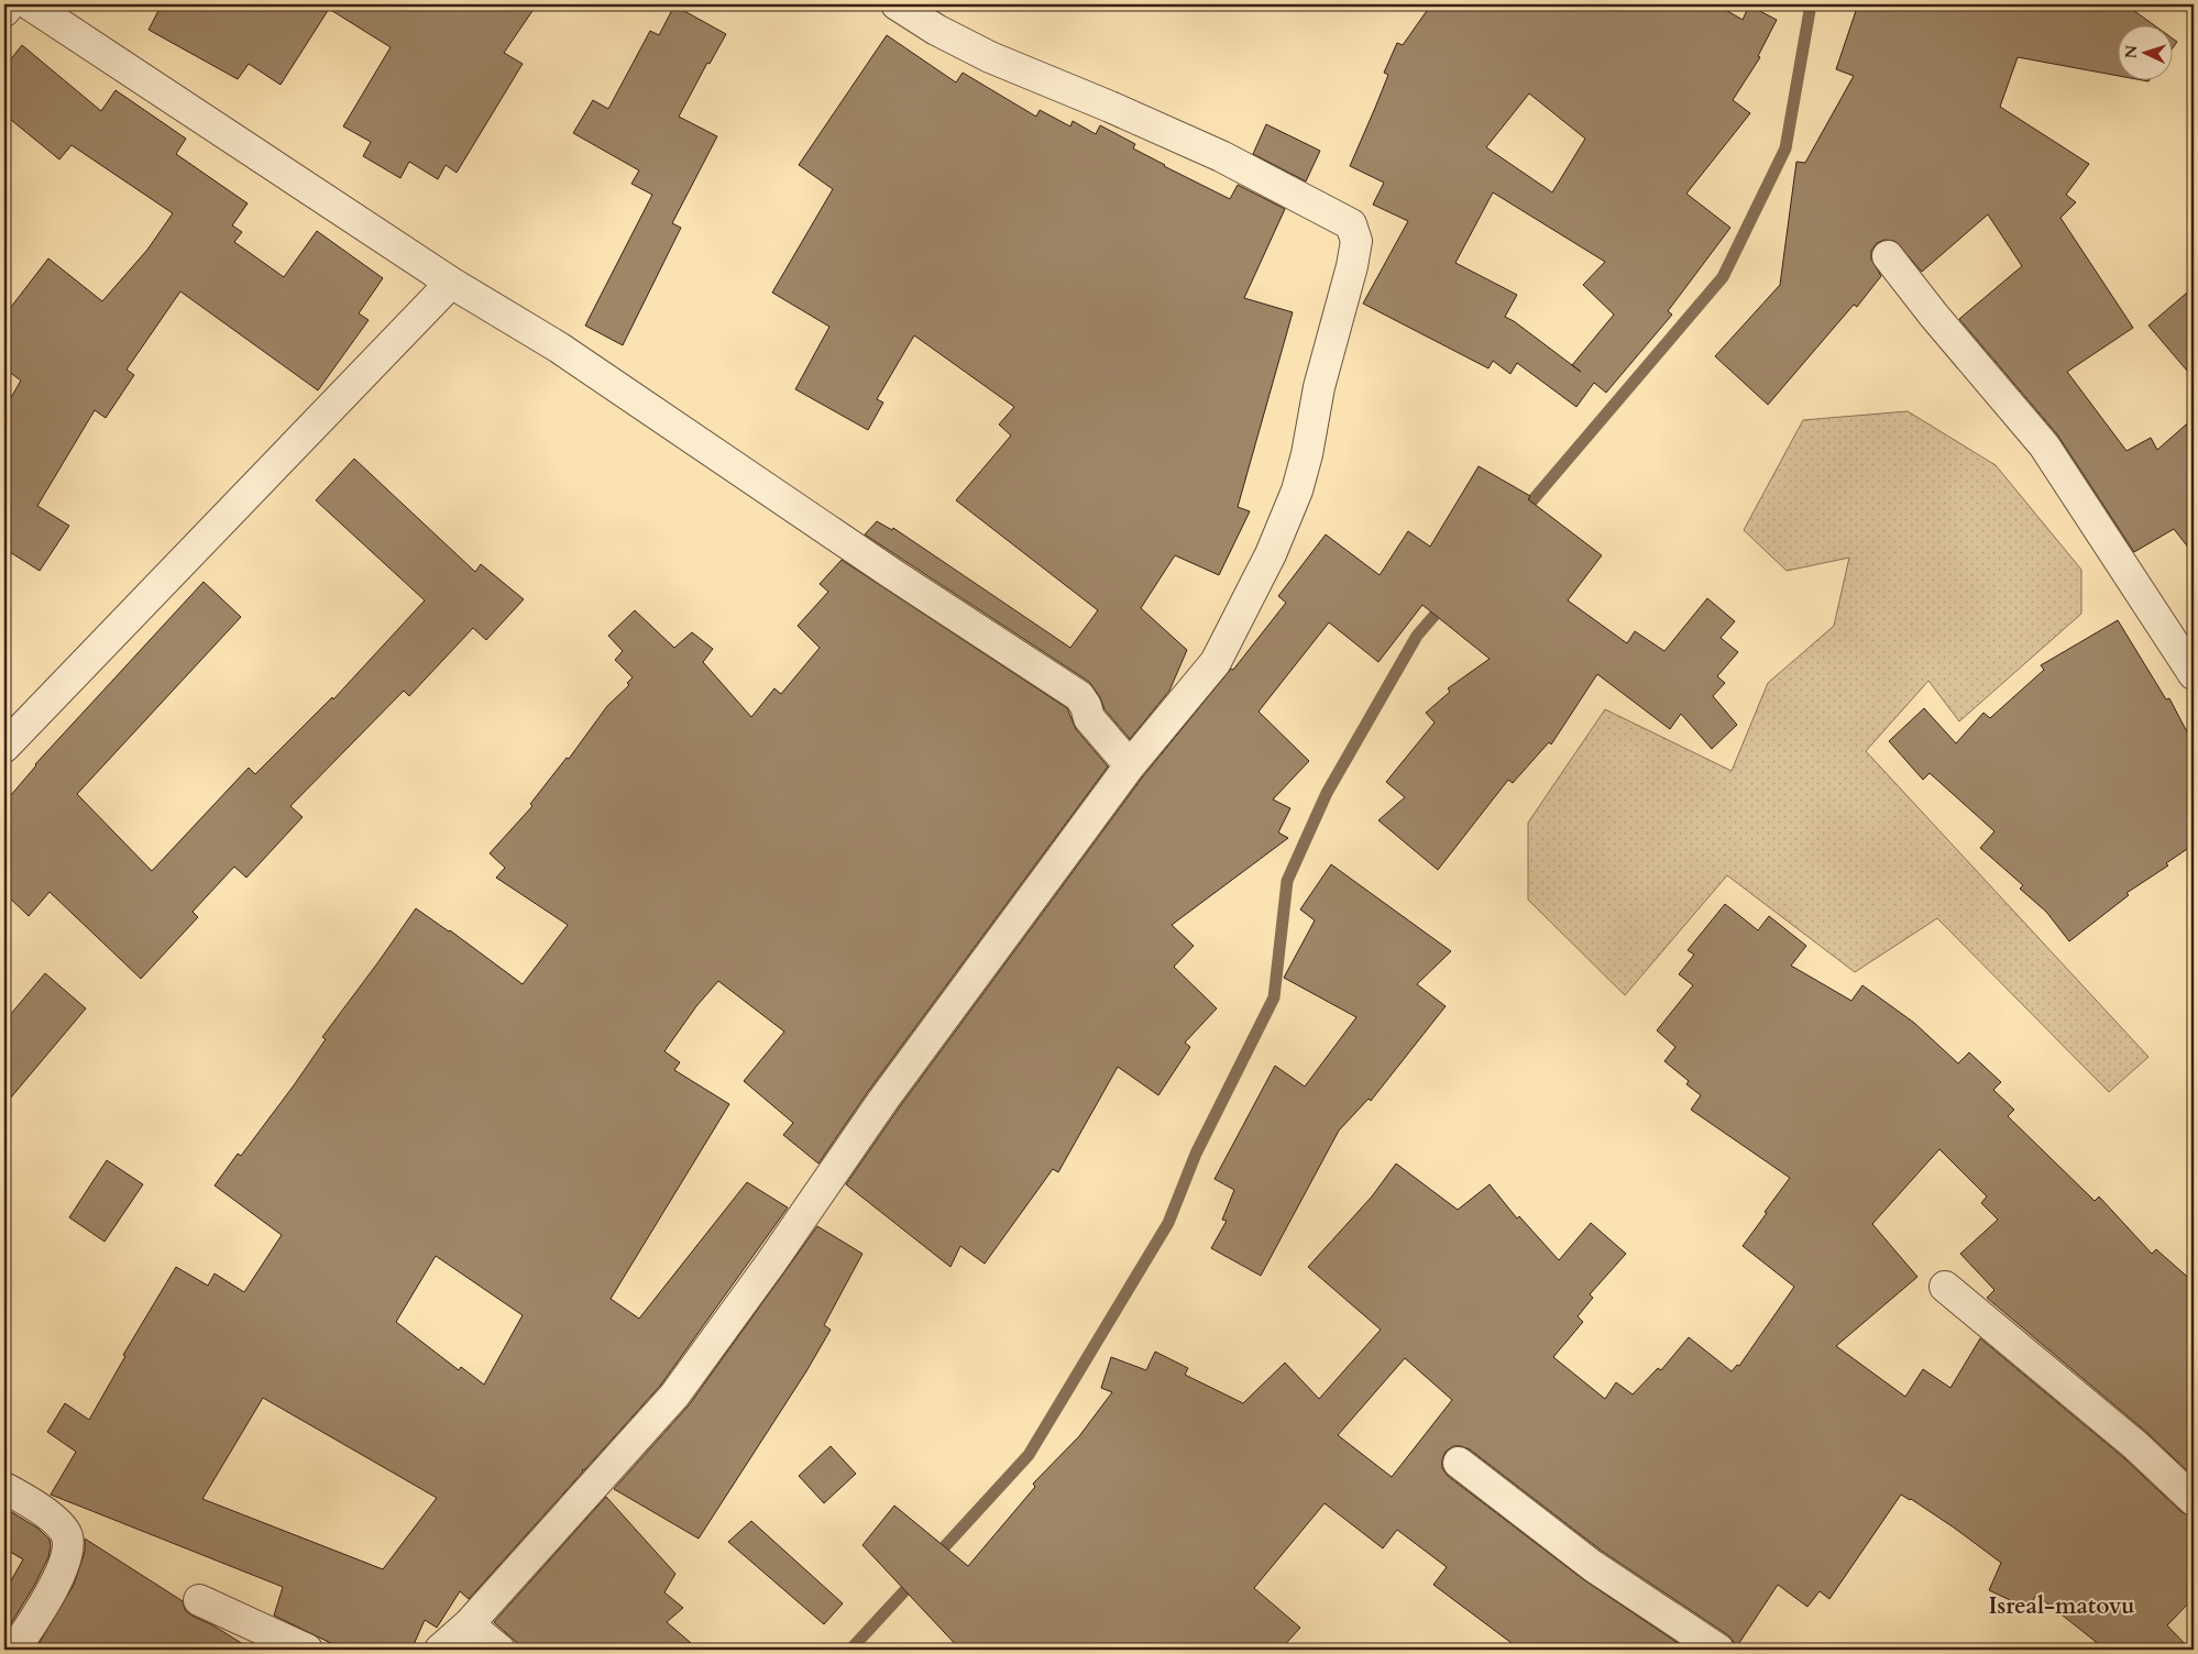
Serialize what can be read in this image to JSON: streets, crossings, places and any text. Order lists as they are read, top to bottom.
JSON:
{
  "districts": ["Isreal-matovu"],
  "north": "left"
}
